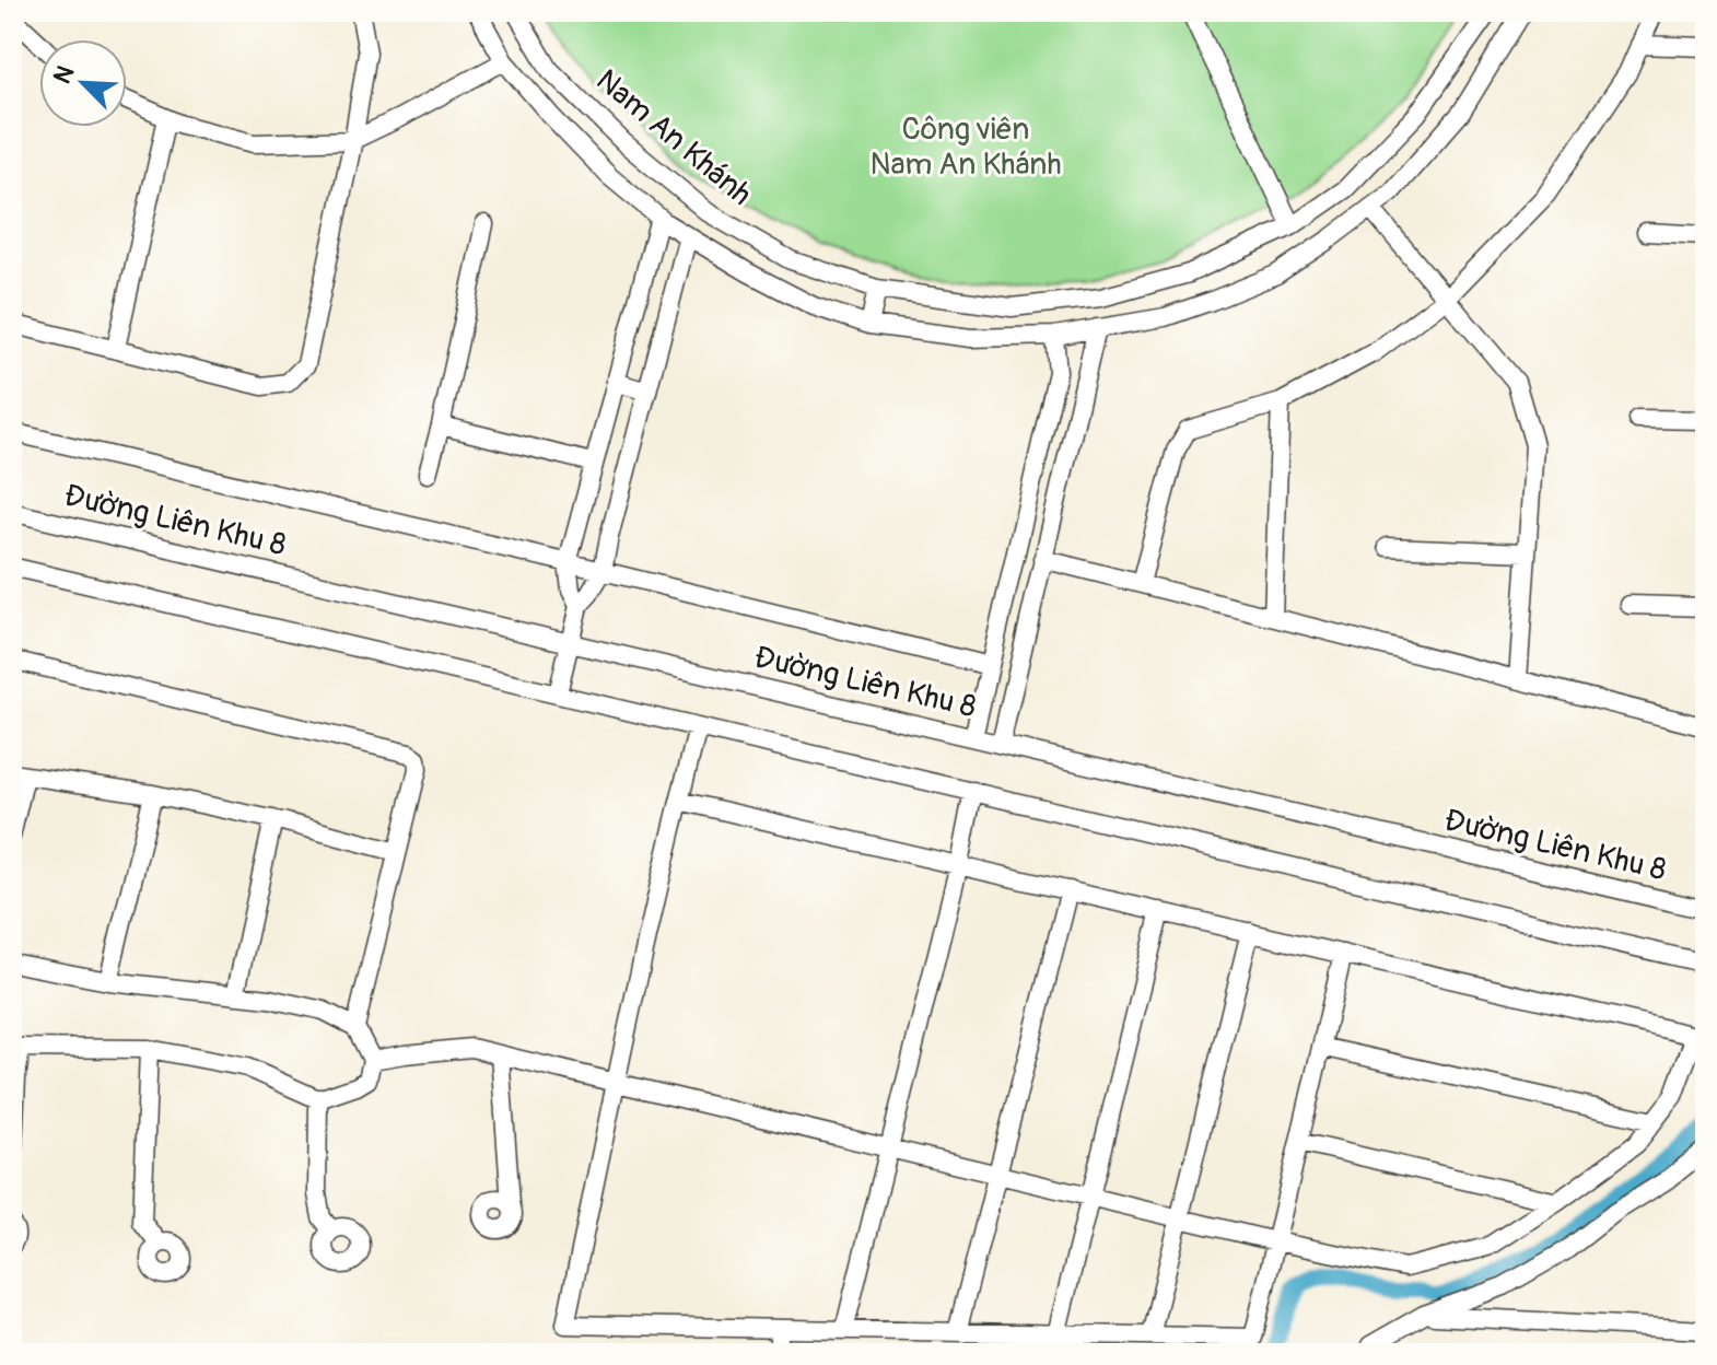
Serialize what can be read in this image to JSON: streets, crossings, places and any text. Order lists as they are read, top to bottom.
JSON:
{
  "streets": {
    "street": ["Nam An Khánh", "Đường Liên Khu 8"]
  },
  "parks": ["Công viên Nam An Khánh"],
  "north": "top left"
}
